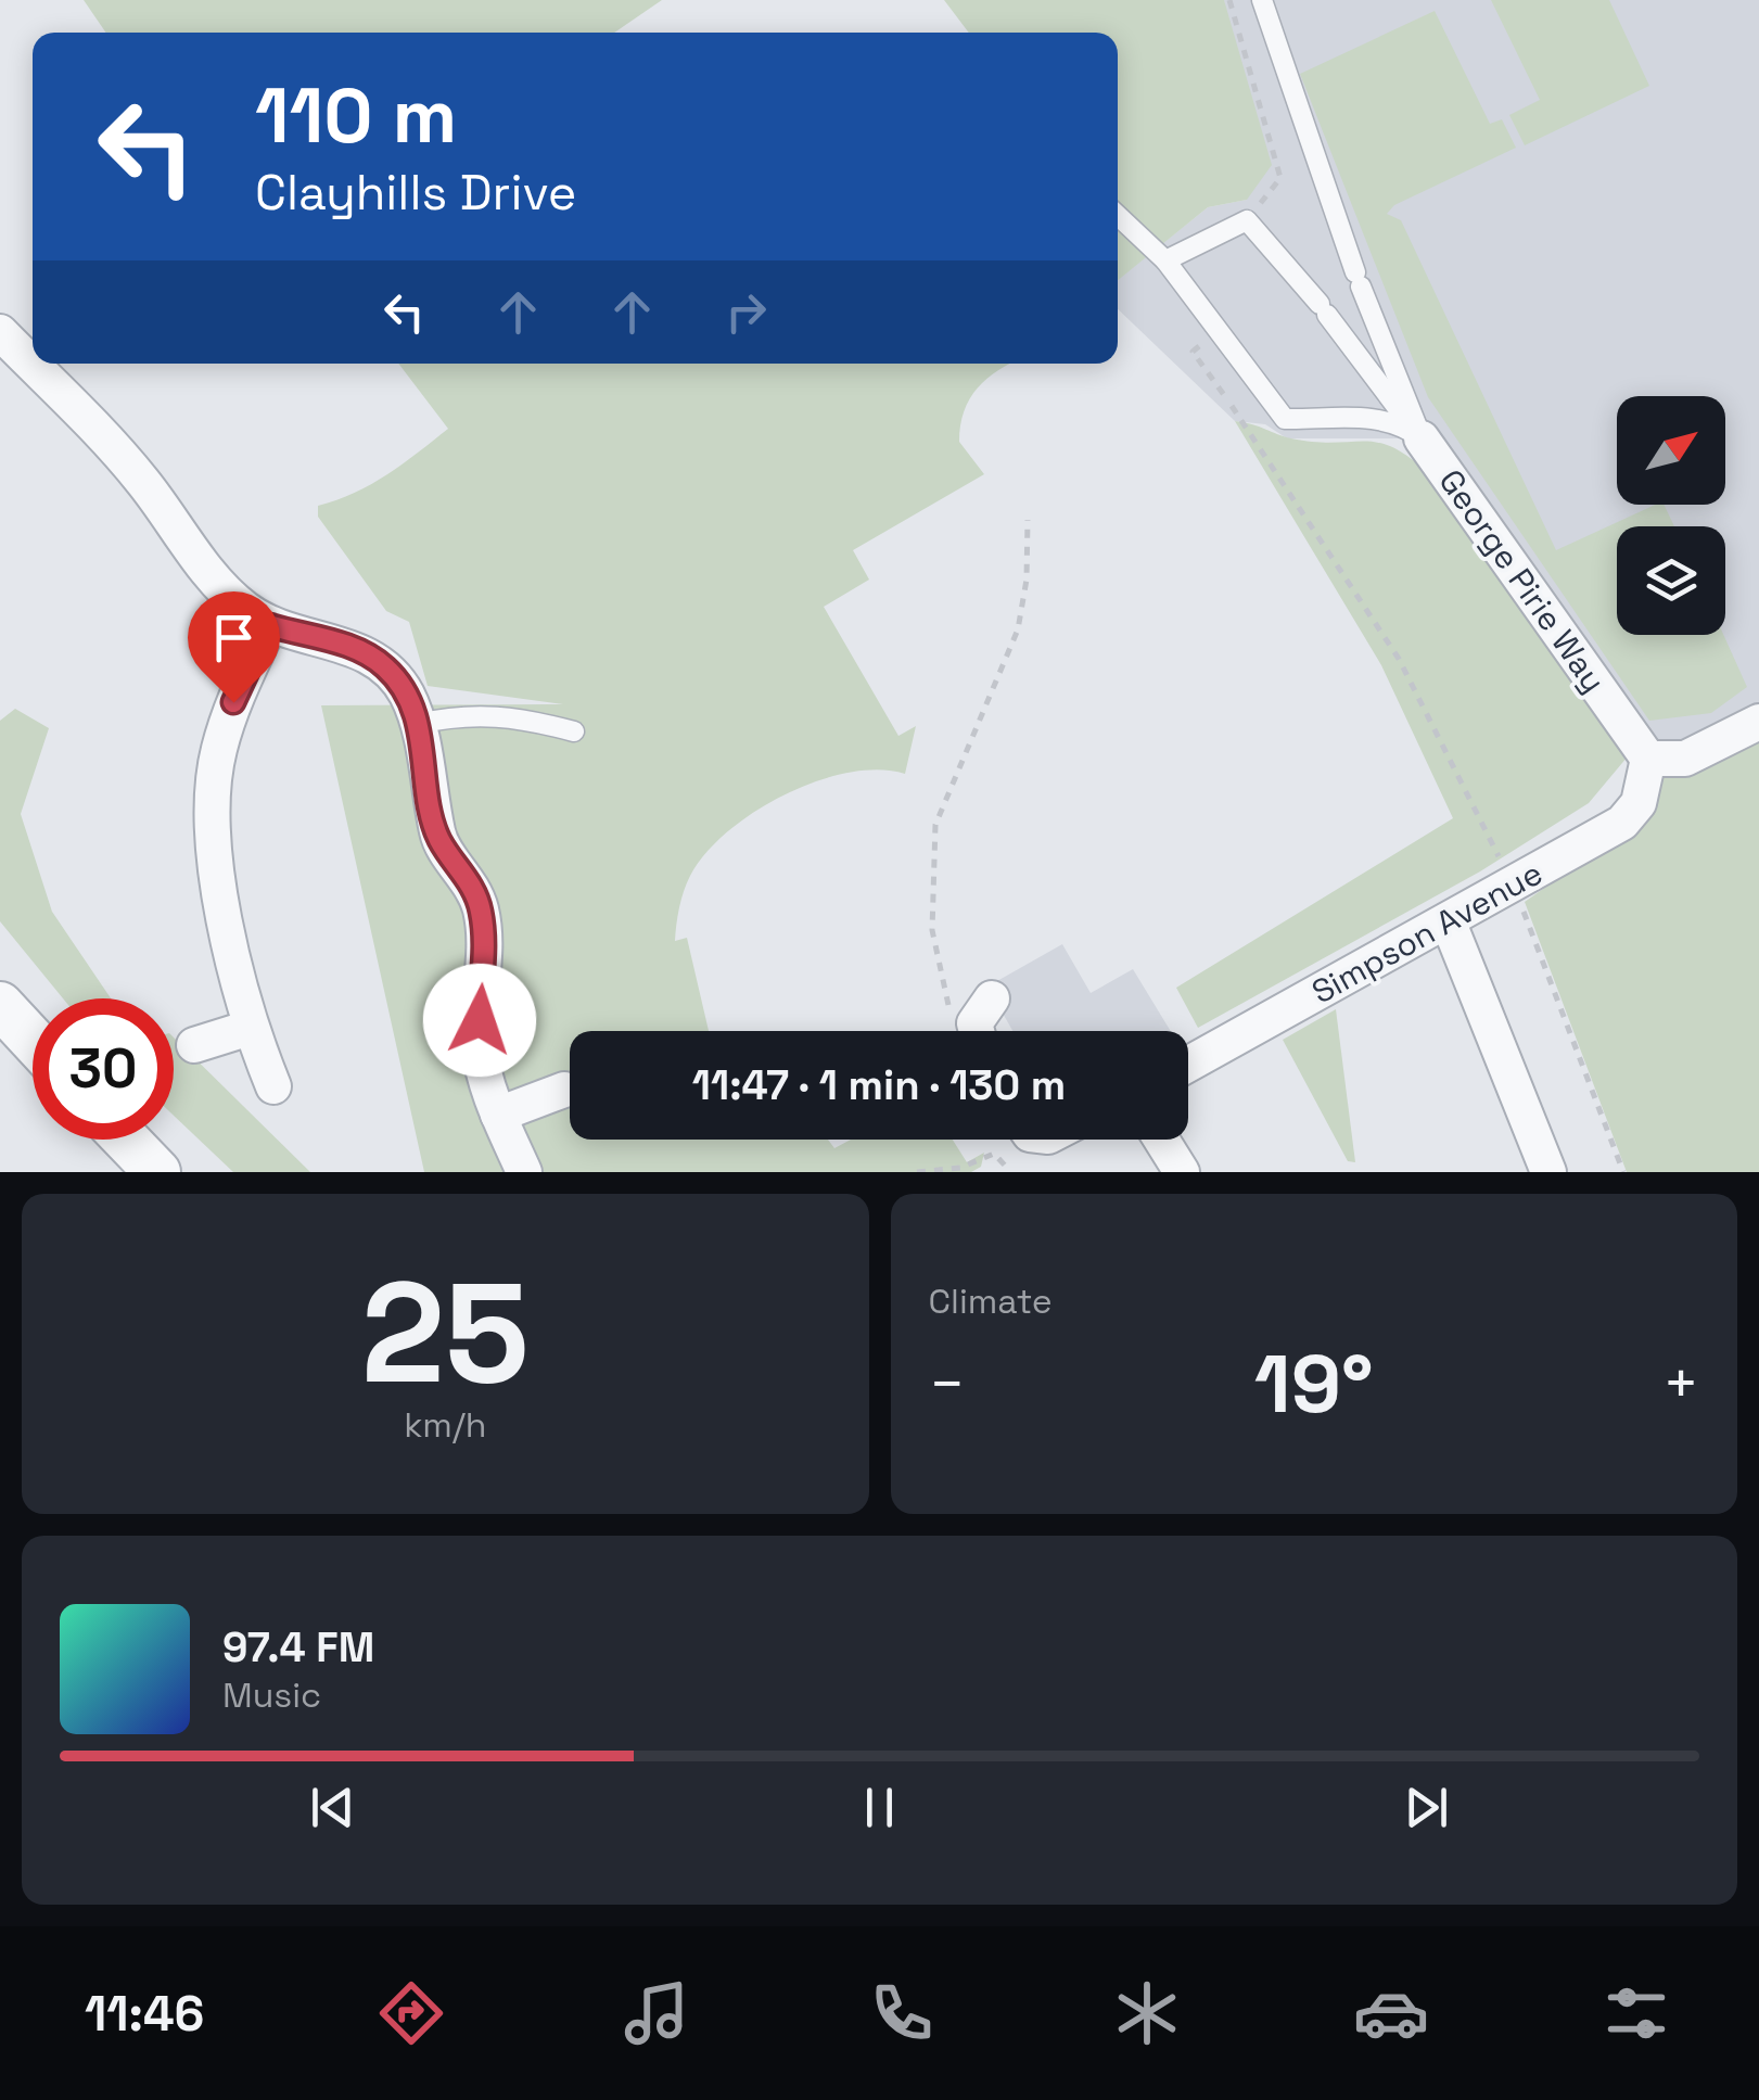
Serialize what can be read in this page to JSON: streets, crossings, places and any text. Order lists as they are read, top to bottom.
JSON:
{
  "streets": {
    "street": ["George Pirie Way", "Simpson Avenue"]
  },
  "crossings": [
    ["George Pirie Way", "Simpson Avenue"]
  ],
  "north": "top right",
  "page": {
    "turn": ["110 m", "Clayhills Drive"],
    "limit": "30",
    "trip": "11:47 · 1 min · 130 m",
    "tile": [
      ["25", "km/h"],
      "Climate"
    ],
    "heat": ["−", "19°", "+"],
    "song": ["97.4 FM", "Music"],
    "tabs": "11:46"
  }
}
